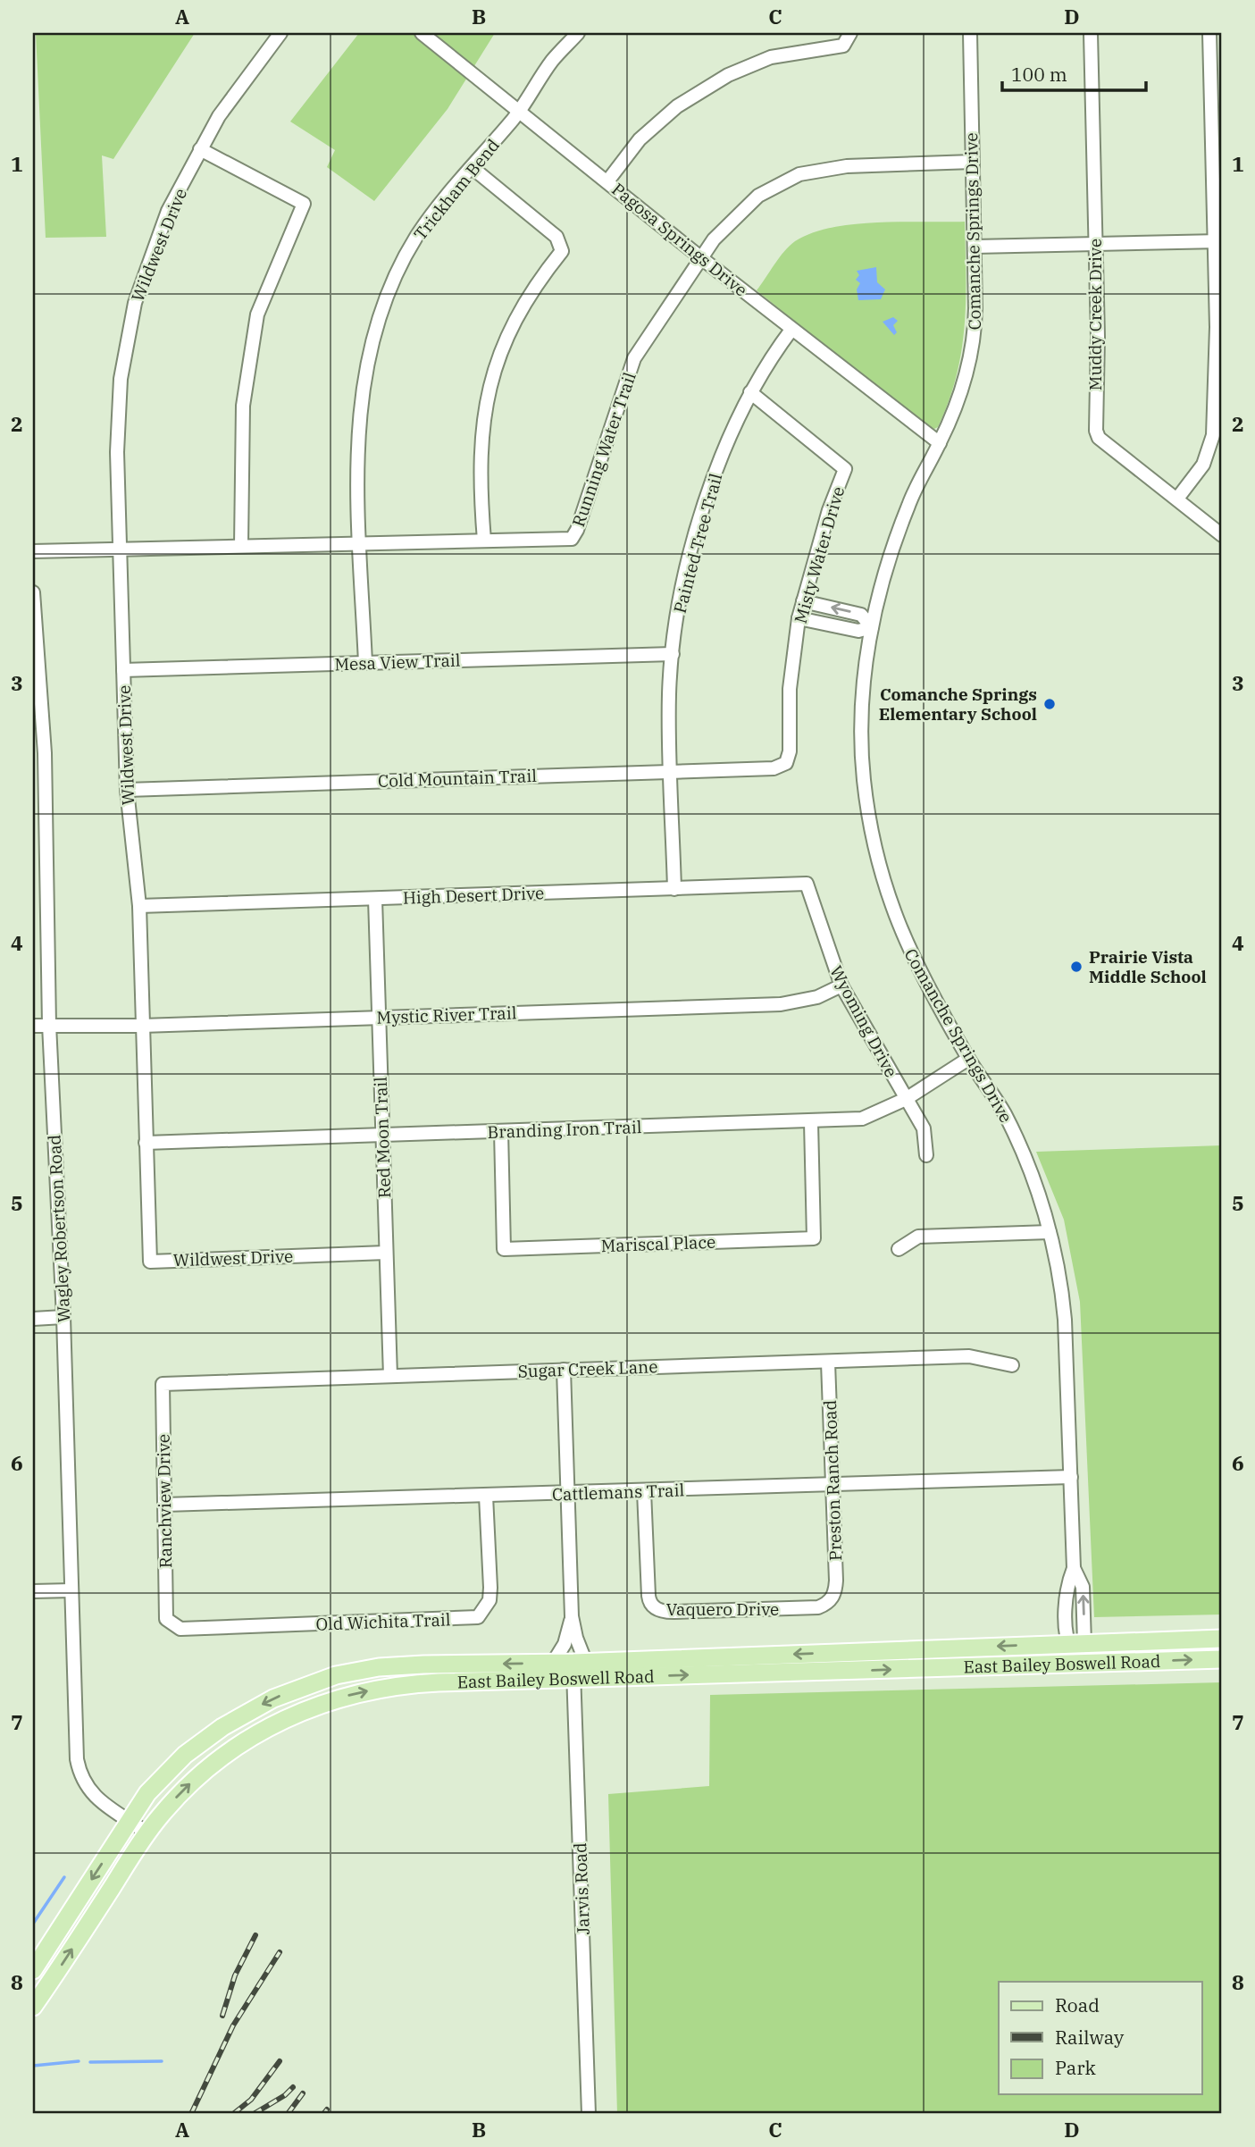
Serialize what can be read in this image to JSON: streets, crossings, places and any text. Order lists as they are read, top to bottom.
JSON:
{
  "streets": {
    "main road": ["East Bailey Boswell Road"],
    "street": [
      "Trickham Bend",
      "Comanche Springs Drive",
      "Pagosa Springs Drive",
      "Wildwest Drive",
      "Muddy Creek Drive",
      "Running Water Trail",
      "Painted Tree Trail",
      "Misty Water Drive",
      "Mesa View Trail",
      "Cold Mountain Trail",
      "High Desert Drive",
      "Mystic River Trail",
      "Wyoming Drive",
      "Branding Iron Trail",
      "Red Moon Trail",
      "Wagley Robertson Road",
      "Mariscal Place",
      "Sugar Creek Lane",
      "Preston Ranch Road",
      "Cattlemans Trail",
      "Ranchview Drive",
      "Vaquero Drive",
      "Old Wichita Trail",
      "Jarvis Road"
    ]
  },
  "crossings": [
    ["Trickham Bend", "Pagosa Springs Drive"],
    ["Trickham Bend", "Running Water Trail"],
    ["Trickham Bend", "Mesa View Trail"],
    ["Comanche Springs Drive", "Pagosa Springs Drive"],
    ["Comanche Springs Drive", "Running Water Trail"],
    ["Comanche Springs Drive", "Branding Iron Trail"],
    ["Comanche Springs Drive", "Cattlemans Trail"],
    ["Comanche Springs Drive", "East Bailey Boswell Road"],
    ["Pagosa Springs Drive", "Running Water Trail"],
    ["Pagosa Springs Drive", "Painted Tree Trail"],
    ["Wildwest Drive", "Running Water Trail"],
    ["Wildwest Drive", "Mesa View Trail"],
    ["Wildwest Drive", "Cold Mountain Trail"],
    ["Wildwest Drive", "High Desert Drive"],
    ["Wildwest Drive", "Mystic River Trail"],
    ["Wildwest Drive", "Branding Iron Trail"],
    ["Wildwest Drive", "Red Moon Trail"],
    ["Painted Tree Trail", "Misty Water Drive"],
    ["Painted Tree Trail", "Mesa View Trail"],
    ["Painted Tree Trail", "Cold Mountain Trail"],
    ["Painted Tree Trail", "High Desert Drive"],
    ["Misty Water Drive", "Cold Mountain Trail"],
    ["High Desert Drive", "Wyoming Drive"],
    ["High Desert Drive", "Red Moon Trail"],
    ["Mystic River Trail", "Wyoming Drive"],
    ["Mystic River Trail", "Red Moon Trail"],
    ["Mystic River Trail", "Wagley Robertson Road"],
    ["Wyoming Drive", "Branding Iron Trail"],
    ["Branding Iron Trail", "Red Moon Trail"],
    ["Branding Iron Trail", "Mariscal Place"],
    ["Red Moon Trail", "Sugar Creek Lane"],
    ["Wagley Robertson Road", "East Bailey Boswell Road"],
    ["Sugar Creek Lane", "Preston Ranch Road"],
    ["Sugar Creek Lane", "Ranchview Drive"],
    ["Preston Ranch Road", "Cattlemans Trail"],
    ["Preston Ranch Road", "Vaquero Drive"],
    ["Cattlemans Trail", "Ranchview Drive"],
    ["Cattlemans Trail", "Vaquero Drive"],
    ["Cattlemans Trail", "Old Wichita Trail"],
    ["Ranchview Drive", "Old Wichita Trail"],
    ["East Bailey Boswell Road", "Jarvis Road"]
  ],
  "places": ["Comanche Springs Elementary School", "Prairie Vista Middle School"],
  "legend": ["Road", "Railway", "Park"],
  "scale_bar": "100 m",
  "grid": {
    "columns": [
      "A",
      "B",
      "C",
      "D"
    ],
    "rows": [
      "1",
      "2",
      "3",
      "4",
      "5",
      "6",
      "7",
      "8"
    ]
  }
}
